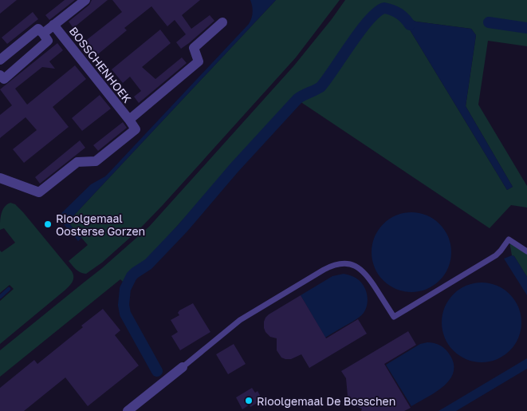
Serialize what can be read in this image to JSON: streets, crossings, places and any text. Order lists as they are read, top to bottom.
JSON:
{
  "streets": {
    "street": ["BOSSCHENHOEK"]
  },
  "places": ["Rioolgemaal Oosterse Gorzen", "Rioolgemaal De Bosschen"]
}
